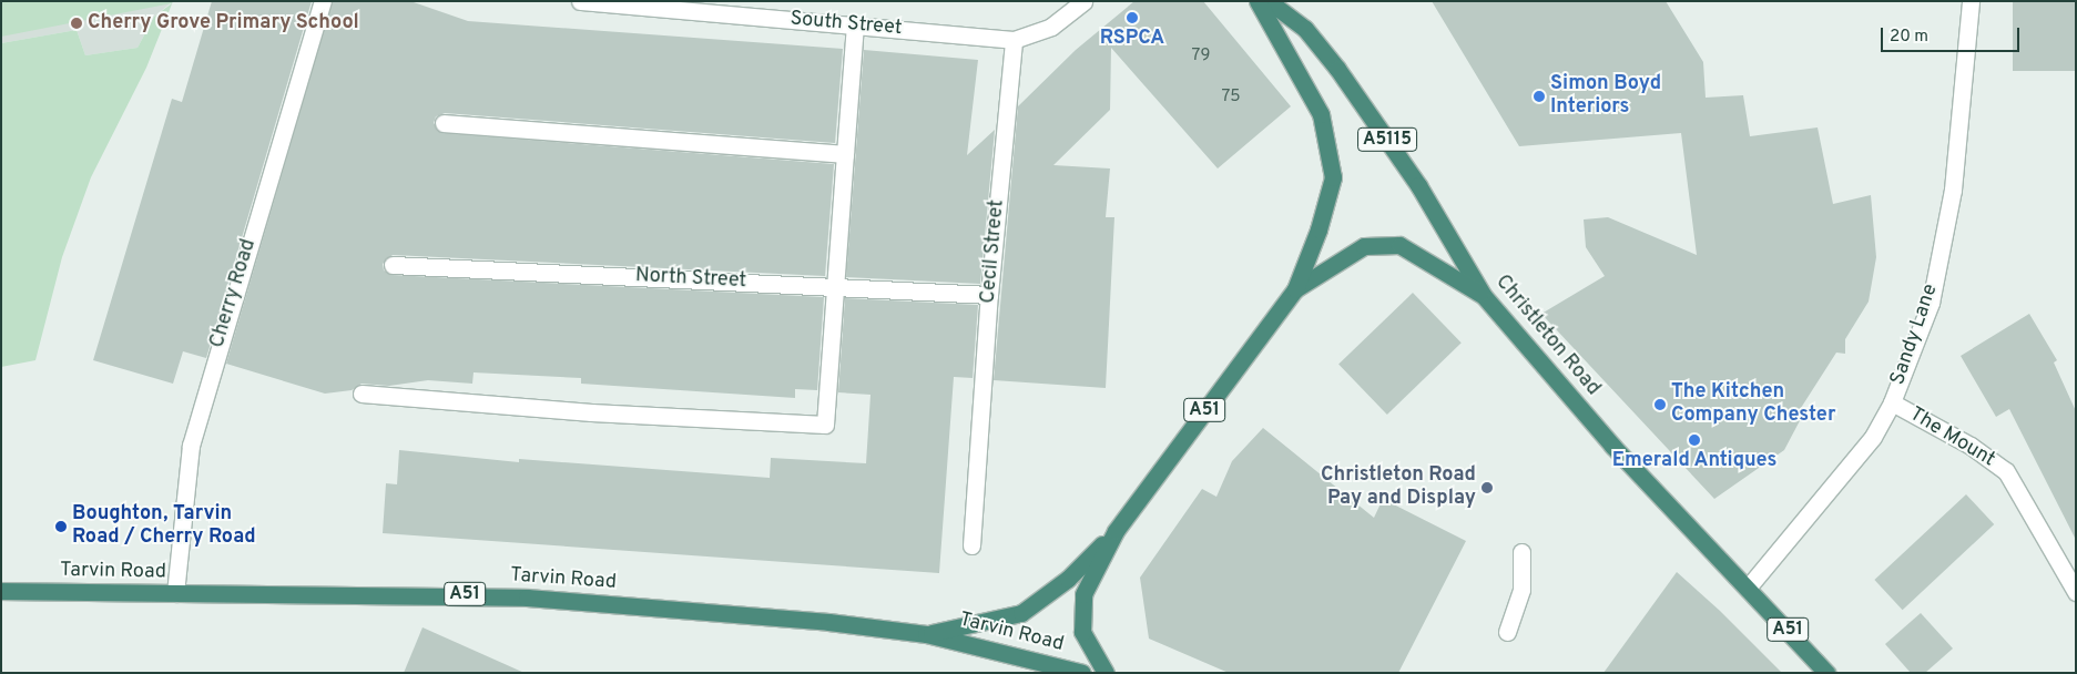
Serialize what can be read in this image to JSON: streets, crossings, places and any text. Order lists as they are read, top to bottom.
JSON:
{
  "streets": {
    "highway": [
      "A5115",
      "Christleton Road",
      "A51",
      "Tarvin Road"
    ],
    "street": [
      "South Street",
      "Cecil Street",
      "North Street",
      "Cherry Road",
      "Sandy Lane",
      "The Mount"
    ]
  },
  "crossings": [
    ["South Street", "Cecil Street"],
    ["A5115", "A51"],
    ["Cecil Street", "North Street"],
    ["Cherry Road", "Tarvin Road"],
    ["Sandy Lane", "Christleton Road"],
    ["Sandy Lane", "The Mount"],
    ["Christleton Road", "A51"]
  ],
  "places": [
    "RSPCA",
    "Cherry Grove Primary School",
    "Simon Boyd Interiors",
    "The Kitchen Company Chester",
    "Emerald Antiques",
    "Christleton Road Pay and Display",
    "Boughton, Tarvin Road / Cherry Road"
  ],
  "house_numbers": ["79", "75"],
  "scale_bar": "20 m"
}
